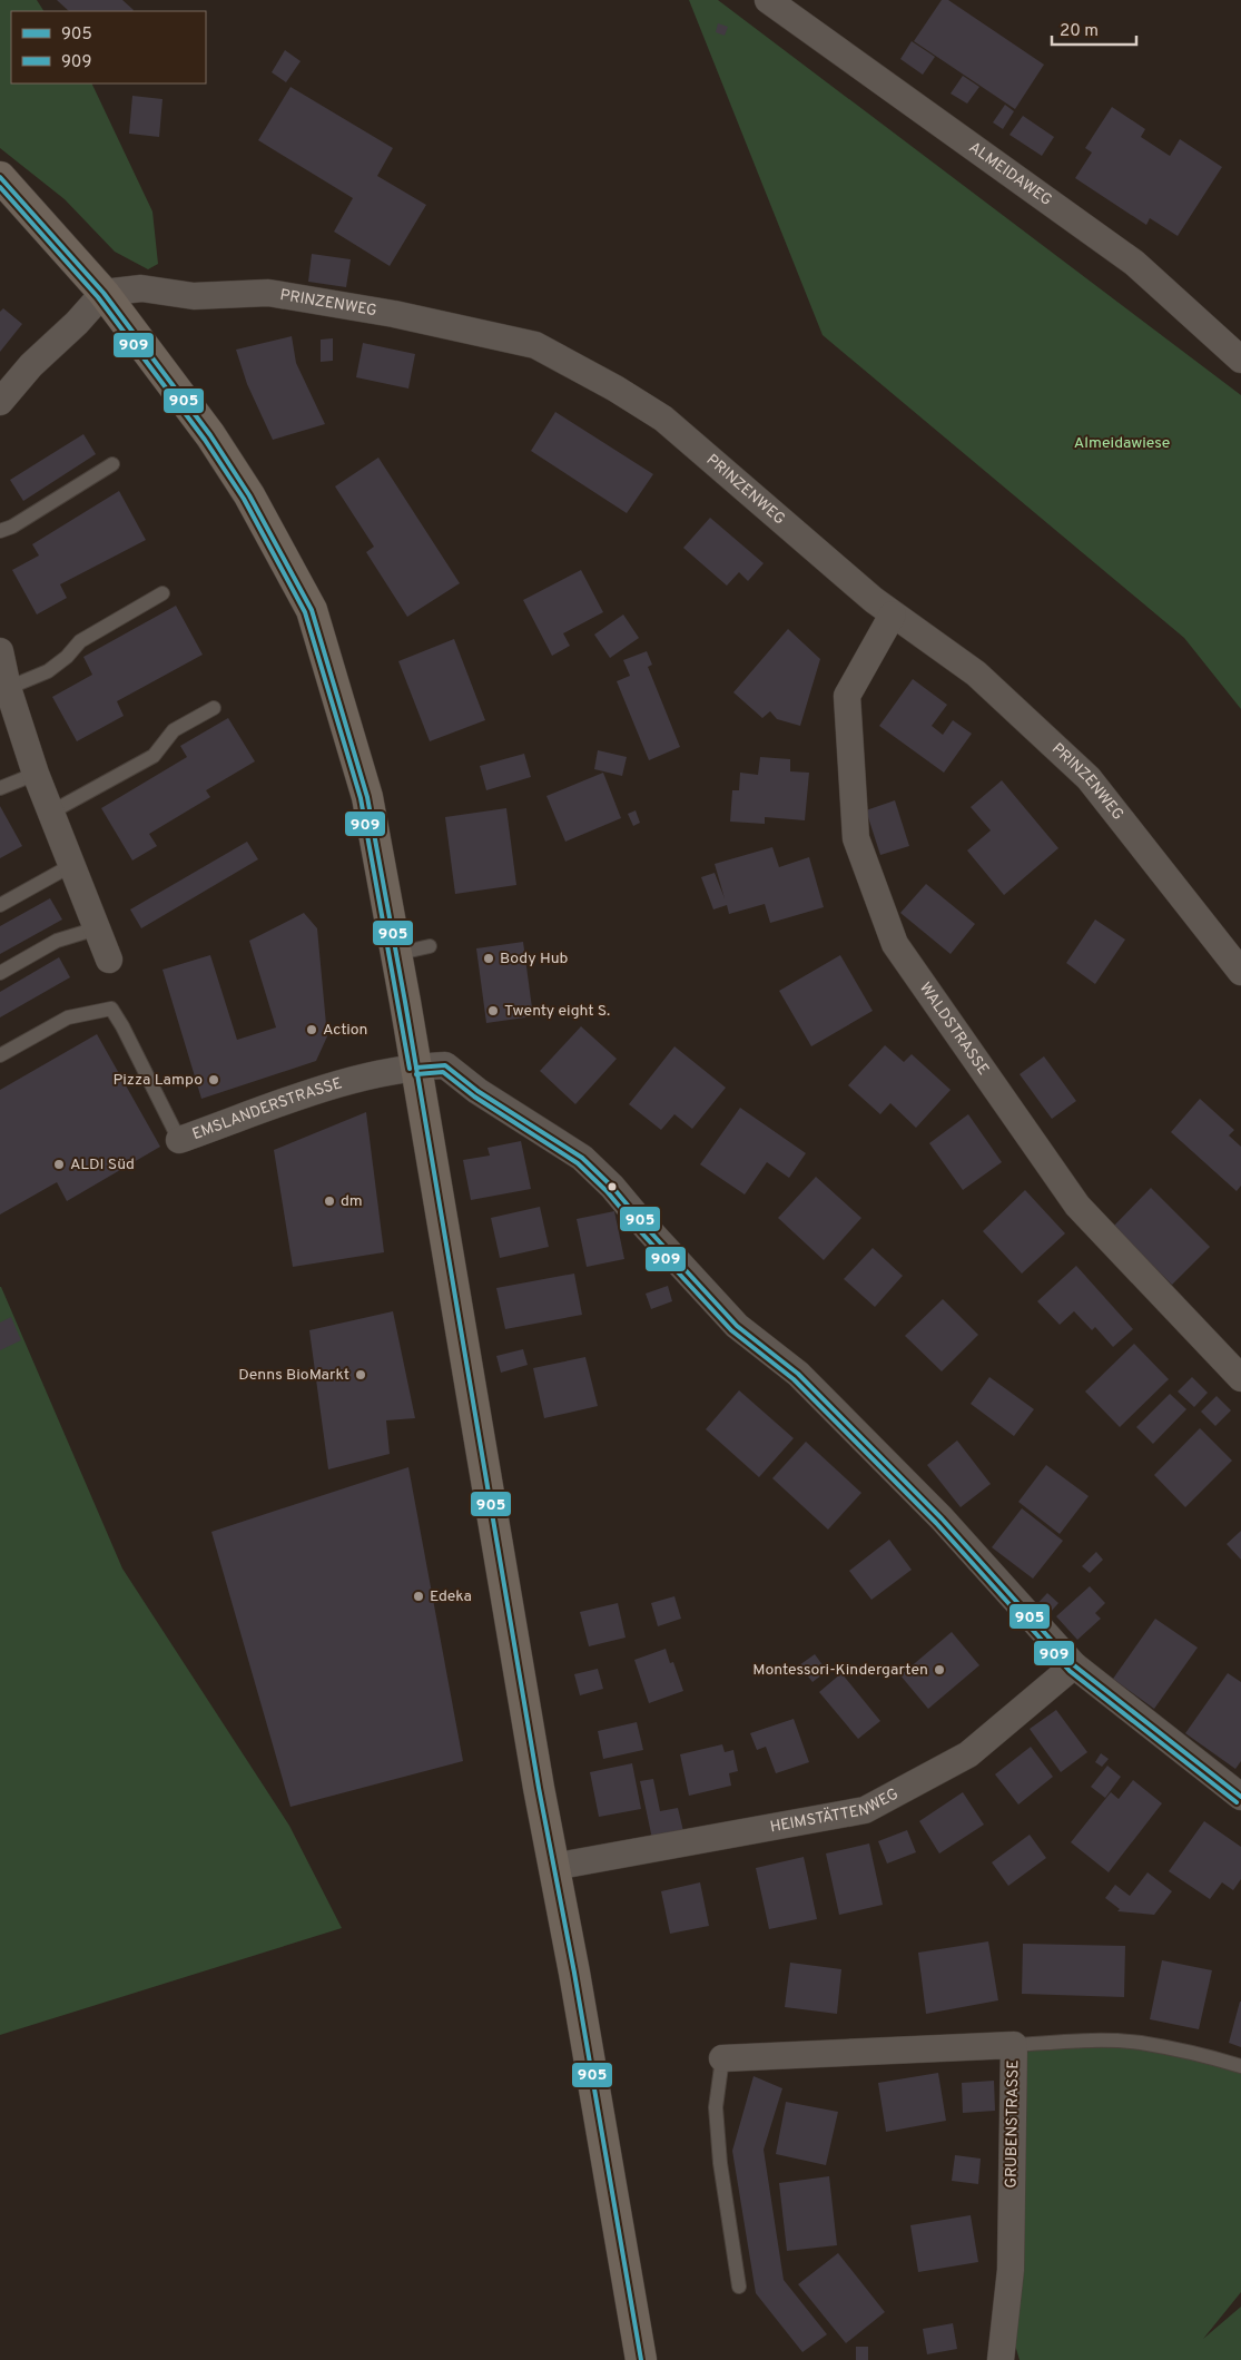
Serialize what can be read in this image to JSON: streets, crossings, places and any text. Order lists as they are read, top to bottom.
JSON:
{
  "streets": {
    "street": [
      "ALMEIDAWEG",
      "PRINZENWEG",
      "WALDSTRASSE",
      "EMSLANDERSTRASSE",
      "HEIMSTÄTTENWEG",
      "GRUBENSTRASSE"
    ]
  },
  "crossings": [
    ["PRINZENWEG", "WALDSTRASSE"],
    ["EMSLANDERSTRASSE", "HEIMSTÄTTENWEG"]
  ],
  "parks": ["Almeidawiese"],
  "places": [
    "Body Hub",
    "Twenty eight S.",
    "Action",
    "Pizza Lampo",
    "ALDI Süd",
    "dm",
    "Denns BioMarkt",
    "Edeka",
    "Montessori-Kindergarten"
  ],
  "lines": ["transit line 905", "transit line 909"],
  "legend": ["905", "909"],
  "scale_bar": "20 m"
}
